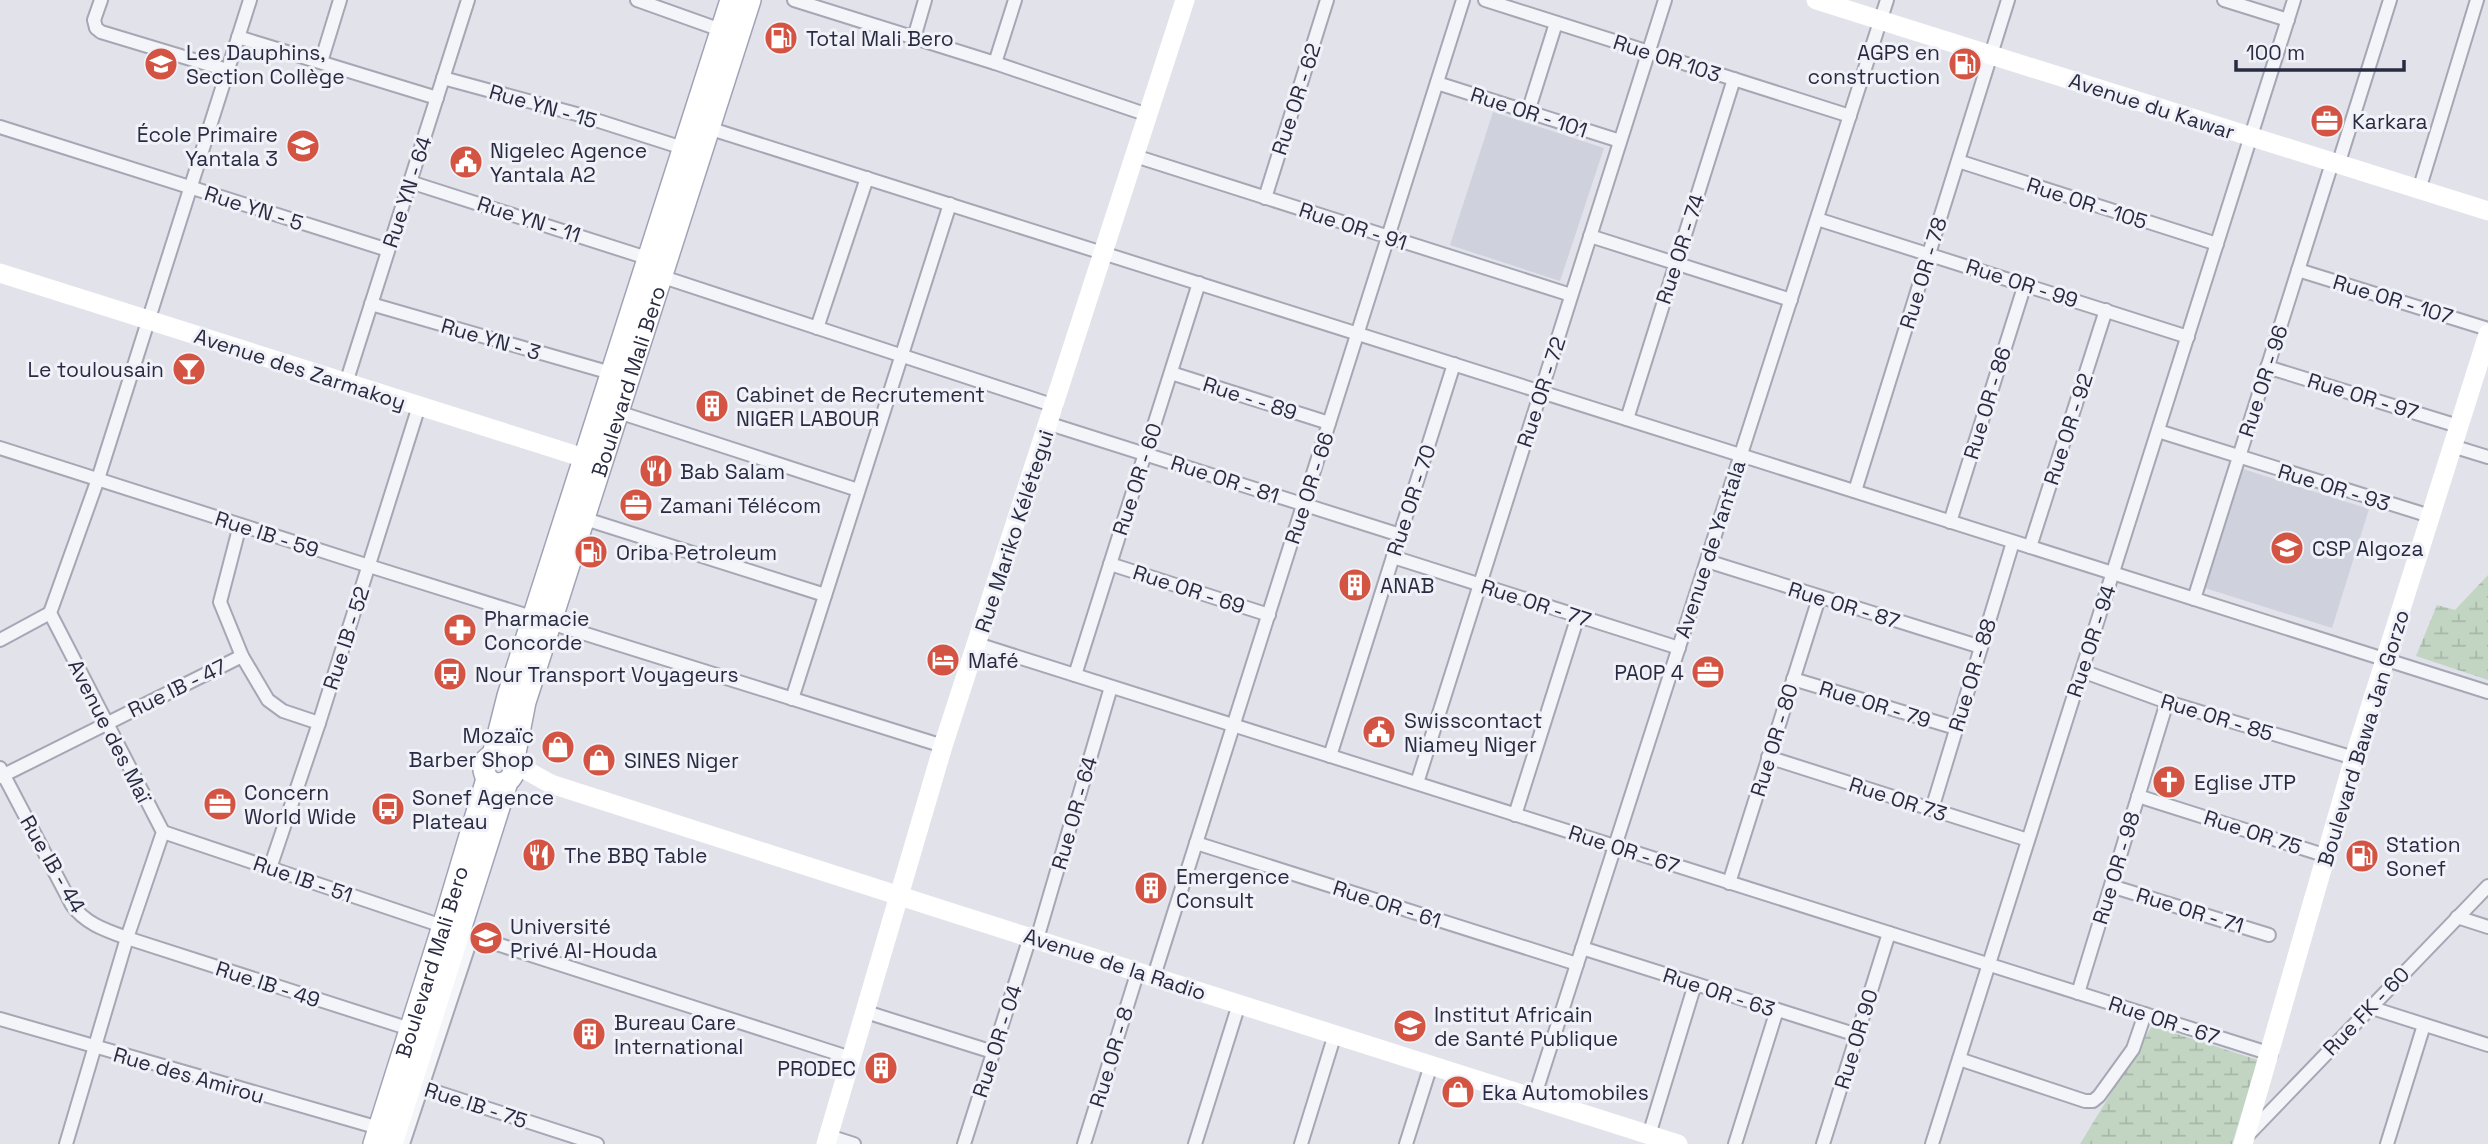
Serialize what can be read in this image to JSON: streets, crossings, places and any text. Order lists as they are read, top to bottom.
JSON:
{
  "streets": {
    "main road": ["Boulevard Mali Bero"],
    "street": [
      "Rue OR 103",
      "Rue OR - 62",
      "Rue YN - 15",
      "Avenue du Kawar",
      "Rue OR - 101",
      "Rue YN - 64",
      "Rue OR - 105",
      "Rue YN - 5",
      "Rue YN - 11",
      "Rue OR - 91",
      "Rue OR - 74",
      "Rue OR - 78",
      "Rue OR - 99",
      "Rue OR - 107",
      "Rue YN - 3",
      "Avenue des Zarmakoy",
      "Rue OR - 96",
      "Rue OR - 72",
      "Rue OR - 97",
      "Rue - - 89",
      "Rue OR - 86",
      "Rue OR - 92",
      "Rue OR - 60",
      "Rue OR - 81",
      "Rue OR - 93",
      "Rue OR - 66",
      "Rue OR - 70",
      "Rue Mariko Kélétegui",
      "Rue IB - 59",
      "Avenue de Yantala",
      "Rue OR - 69",
      "Rue OR - 77",
      "Rue OR - 87",
      "Rue IB - 52",
      "Rue OR - 94",
      "Rue OR - 88",
      "Rue IB - 47",
      "Rue OR - 79",
      "Rue OR - 85",
      "Avenue des Maï",
      "Boulevard Bawa Jan Gorzo",
      "Rue OR - 80",
      "Rue OR 73",
      "Rue OR - 64",
      "Rue OR 75",
      "Rue OR - 67",
      "Rue IB - 44",
      "Rue OR - 98",
      "Rue IB - 51",
      "Rue OR - 61",
      "Rue OR - 71",
      "Avenue de la Radio",
      "Rue IB - 49",
      "Rue OR - 63",
      "Rue FK - 60",
      "Rue OR 90",
      "Rue OR - 04",
      "Rue OR - 8",
      "Rue des Amirou",
      "Rue IB - 75"
    ]
  },
  "crossings": [
    ["Rue OR 103", "Rue OR - 74"],
    ["Rue OR 103", "Rue OR - 72"],
    ["Rue OR 103", "Avenue de Yantala"],
    ["Rue OR - 62", "Rue OR - 91"],
    ["Rue YN - 15", "Rue YN - 64"],
    ["Rue YN - 15", "Boulevard Mali Bero"],
    ["Avenue du Kawar", "Rue OR - 78"],
    ["Avenue du Kawar", "Rue OR - 96"],
    ["Avenue du Kawar", "Avenue de Yantala"],
    ["Avenue du Kawar", "Rue OR - 94"],
    ["Rue OR - 101", "Rue OR - 72"],
    ["Rue OR - 101", "Rue OR - 66"],
    ["Rue YN - 64", "Rue YN - 5"],
    ["Rue YN - 64", "Rue YN - 11"],
    ["Rue YN - 64", "Rue YN - 3"],
    ["Rue YN - 64", "Avenue des Zarmakoy"],
    ["Rue OR - 105", "Rue OR - 78"],
    ["Rue OR - 105", "Rue OR - 94"],
    ["Rue YN - 11", "Boulevard Mali Bero"],
    ["Rue YN - 11", "Rue OR - 81"],
    ["Rue OR - 91", "Rue OR - 72"],
    ["Rue OR - 91", "Rue OR - 66"],
    ["Rue OR - 91", "Rue Mariko Kélétegui"],
    ["Rue OR - 78", "Rue OR - 99"],
    ["Rue OR - 99", "Rue OR - 86"],
    ["Rue OR - 99", "Rue OR - 92"],
    ["Rue OR - 99", "Avenue de Yantala"],
    ["Rue OR - 99", "Rue OR - 94"],
    ["Rue OR - 107", "Rue OR - 96"],
    ["Rue OR - 107", "Boulevard Bawa Jan Gorzo"],
    ["Rue YN - 3", "Boulevard Mali Bero"],
    ["Avenue des Zarmakoy", "Boulevard Mali Bero"],
    ["Avenue des Zarmakoy", "Rue IB - 52"],
    ["Boulevard Mali Bero", "Rue IB - 59"],
    ["Boulevard Mali Bero", "Rue IB - 51"],
    ["Boulevard Mali Bero", "Avenue de la Radio"],
    ["Boulevard Mali Bero", "Rue IB - 49"],
    ["Boulevard Mali Bero", "Rue des Amirou"],
    ["Boulevard Mali Bero", "Rue IB - 75"],
    ["Rue OR - 96", "Rue OR - 97"],
    ["Rue OR - 96", "Rue OR - 93"],
    ["Rue OR - 72", "Rue OR - 77"],
    ["Rue OR - 72", "Rue OR - 67"],
    ["Rue OR - 97", "Boulevard Bawa Jan Gorzo"],
    ["Rue - - 89", "Rue OR - 60"],
    ["Rue - - 89", "Rue OR - 66"],
    ["Rue OR - 60", "Rue OR - 81"],
    ["Rue OR - 60", "Rue OR - 69"],
    ["Rue OR - 60", "Rue OR - 67"],
    ["Rue OR - 81", "Rue OR - 66"],
    ["Rue OR - 81", "Rue OR - 70"],
    ["Rue OR - 81", "Rue Mariko Kélétegui"],
    ["Rue OR - 93", "Rue OR - 94"],
    ["Rue OR - 93", "Boulevard Bawa Jan Gorzo"],
    ["Rue OR - 66", "Rue OR - 69"],
    ["Rue OR - 66", "Rue OR - 67"],
    ["Rue OR - 66", "Rue OR - 61"],
    ["Rue OR - 66", "Avenue de la Radio"],
    ["Rue OR - 66", "Rue OR - 8"],
    ["Rue OR - 70", "Rue OR - 77"],
    ["Rue OR - 70", "Rue OR - 67"],
    ["Rue Mariko Kélétegui", "Rue IB - 59"],
    ["Rue Mariko Kélétegui", "Rue OR - 67"],
    ["Rue Mariko Kélétegui", "Rue IB - 51"],
    ["Rue Mariko Kélétegui", "Avenue de la Radio"],
    ["Rue IB - 59", "Rue IB - 52"],
    ["Avenue de Yantala", "Rue OR - 77"],
    ["Avenue de Yantala", "Rue OR - 87"],
    ["Avenue de Yantala", "Rue OR - 67"],
    ["Avenue de Yantala", "Rue OR - 61"],
    ["Avenue de Yantala", "Avenue de la Radio"],
    ["Avenue de Yantala", "Rue OR - 63"],
    ["Rue OR - 87", "Rue OR - 88"],
    ["Rue OR - 87", "Rue OR - 80"],
    ["Rue IB - 52", "Rue IB - 51"],
    ["Rue OR - 94", "Rue OR - 85"],
    ["Rue OR - 94", "Rue OR 73"],
    ["Rue OR - 94", "Rue OR - 67"],
    ["Rue OR - 88", "Rue OR - 79"],
    ["Rue OR - 88", "Rue OR 73"],
    ["Rue IB - 47", "Avenue des Maï"],
    ["Rue IB - 47", "Rue IB - 44"],
    ["Rue OR - 79", "Rue OR - 80"],
    ["Rue OR - 85", "Boulevard Bawa Jan Gorzo"],
    ["Rue OR - 85", "Rue OR - 98"],
    ["Avenue des Maï", "Rue IB - 51"],
    ["Boulevard Bawa Jan Gorzo", "Rue OR 75"],
    ["Boulevard Bawa Jan Gorzo", "Rue OR - 67"],
    ["Boulevard Bawa Jan Gorzo", "Rue FK - 60"],
    ["Rue OR - 80", "Rue OR 73"],
    ["Rue OR - 80", "Rue OR - 67"],
    ["Rue OR - 64", "Rue OR - 67"],
    ["Rue OR - 64", "Avenue de la Radio"],
    ["Rue OR - 64", "Rue OR - 04"],
    ["Rue OR 75", "Rue OR - 98"],
    ["Rue OR - 67", "Rue OR - 98"],
    ["Rue OR - 67", "Rue OR 90"],
    ["Rue IB - 44", "Rue IB - 49"],
    ["Rue OR - 98", "Rue OR - 71"],
    ["Avenue de la Radio", "Rue OR - 04"],
    ["Avenue de la Radio", "Rue OR - 8"],
    ["Rue OR - 63", "Rue OR 90"]
  ],
  "places": {
    "fuel station": [
      "Total Mali Bero",
      "AGPS en construction",
      "Oriba Petroleum",
      "Station Sonef"
    ],
    "school or university": [
      "Les Dauphins, Section Collège",
      "École Primaire Yantala 3",
      "CSP Algoza",
      "Université Privé Al-Houda",
      "Institut Africain de Santé Publique"
    ],
    "office": [
      "Karkara",
      "Zamani Télécom",
      "PAOP 4",
      "Concern World Wide"
    ],
    "public building": ["Nigelec Agence Yantala A2", "Swisscontact Niamey Niger"],
    "bar": ["Le toulousain"],
    "building": [
      "Cabinet de Recrutement NIGER LABOUR",
      "ANAB",
      "Emergence Consult",
      "Bureau Care International",
      "PRODEC"
    ],
    "restaurant": ["Bab Salam", "The BBQ Table"],
    "pharmacy": ["Pharmacie Concorde"],
    "hotel": ["Mafé"],
    "bus stop": ["Nour Transport Voyageurs", "Sonef Agence Plateau"],
    "shop": ["Mozaïc Barber Shop", "SINES Niger", "Eka Automobiles"],
    "church": ["Eglise JTP"]
  },
  "scale_bar": "100 m"
}
